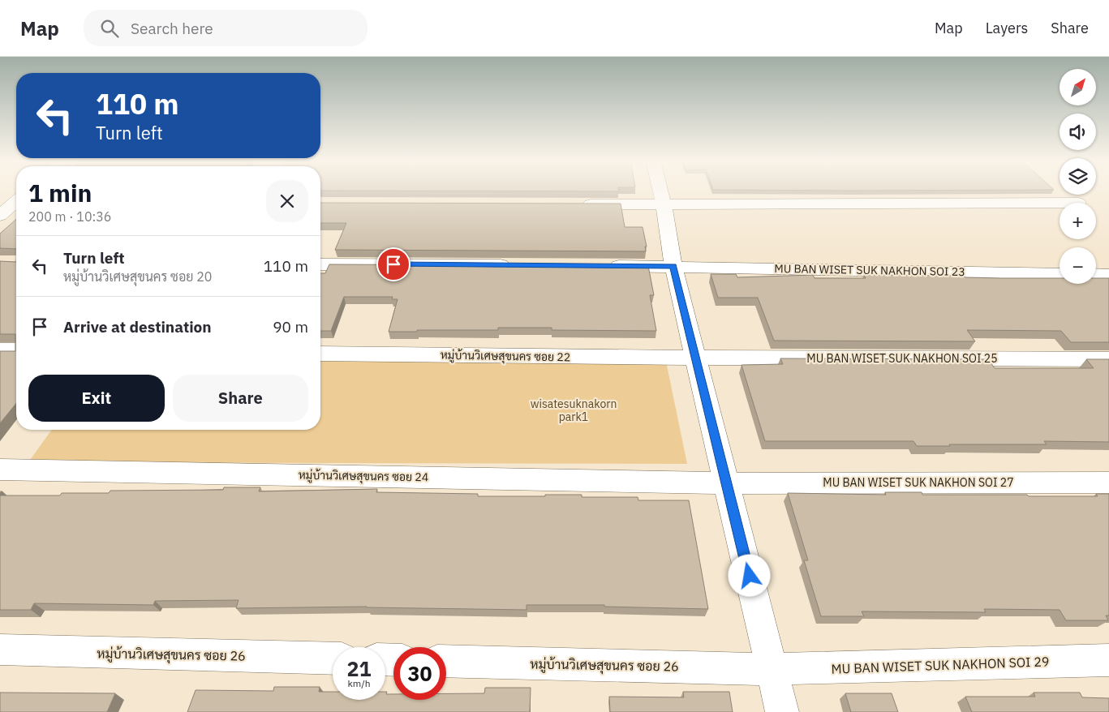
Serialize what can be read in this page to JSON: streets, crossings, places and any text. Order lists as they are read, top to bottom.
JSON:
{
  "streets": {
    "street": [
      "MU BAN WISET SUK NAKHON SOI 23",
      "หมู่บ้านวิเศษสุขนคร ซอย 22",
      "MU BAN WISET SUK NAKHON SOI 25",
      "หมู่บ้านวิเศษสุขนคร ซอย 24",
      "MU BAN WISET SUK NAKHON SOI 27",
      "หมู่บ้านวิเศษสุขนคร ซอย 26",
      "MU BAN WISET SUK NAKHON SOI 29"
    ]
  },
  "crossings": [
    ["หมู่บ้านวิเศษสุขนคร ซอย 22", "MU BAN WISET SUK NAKHON SOI 25"],
    ["หมู่บ้านวิเศษสุขนคร ซอย 24", "MU BAN WISET SUK NAKHON SOI 27"],
    ["หมู่บ้านวิเศษสุขนคร ซอย 26", "MU BAN WISET SUK NAKHON SOI 29"]
  ],
  "parks": ["wisatesuknakorn park1"],
  "north": "top right",
  "page": {
    "header": "Map",
    "search": "Search here",
    "nav": ["Map", "Layers", "Share"],
    "map_buttons": ["+", "−"],
    "turn": ["110 m", "Turn left"],
    "heading": ["1 min", "200 m · 10:36"],
    "list": [
      {
        "name": "Turn left",
        "note": "หมู่บ้านวิเศษสุขนคร ซอย 20",
        "value": "110 m"
      },
      {
        "name": "Arrive at destination",
        "value": "90 m"
      }
    ],
    "buttons": ["Exit", "Share"],
    "speed": "21 km/h",
    "limit": "30"
  }
}
